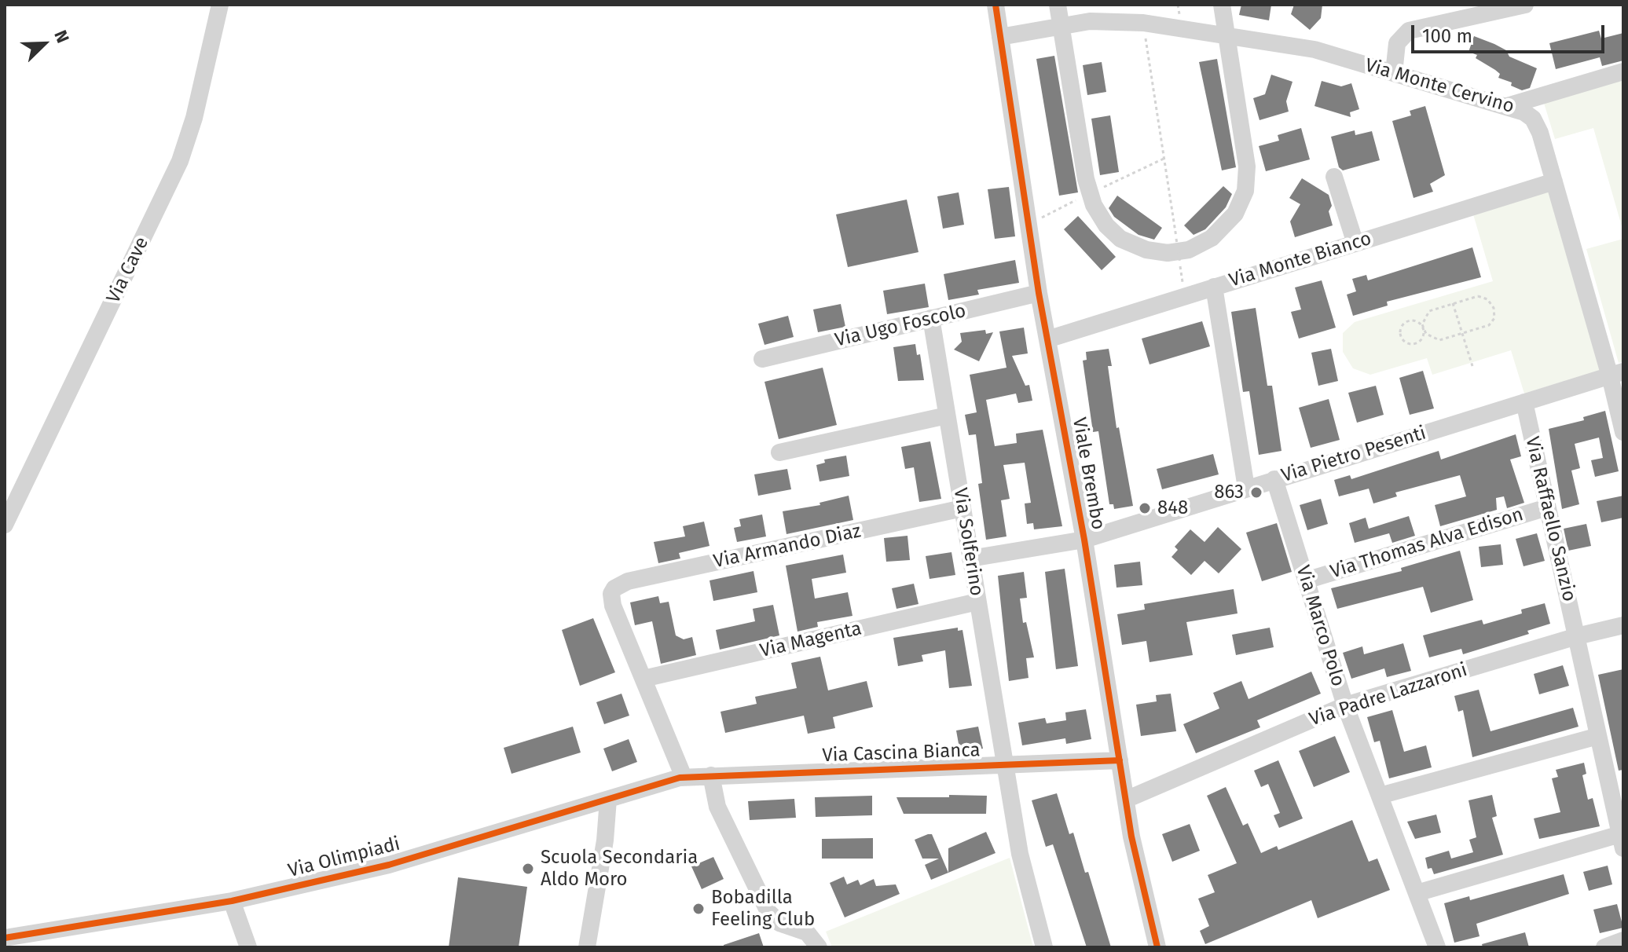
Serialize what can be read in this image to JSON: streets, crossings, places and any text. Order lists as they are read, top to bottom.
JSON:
{
  "streets": {
    "street": [
      "Via Monte Cervino",
      "Via Monte Bianco",
      "Via Cave",
      "Via Ugo Foscolo",
      "Via Pietro Pesenti",
      "Viale Brembo",
      "Via Raffaello Sanzio",
      "Via Solferino",
      "Via Thomas Alva Edison",
      "Via Armando Diaz",
      "Via Marco Polo",
      "Via Magenta",
      "Via Padre Lazzaroni",
      "Via Cascina Bianca",
      "Via Olimpiadi"
    ]
  },
  "crossings": [
    ["Via Monte Cervino", "Via Monte Bianco"],
    ["Via Monte Cervino", "Via Pietro Pesenti"],
    ["Via Monte Cervino", "Viale Brembo"],
    ["Via Monte Bianco", "Viale Brembo"],
    ["Via Ugo Foscolo", "Viale Brembo"],
    ["Via Ugo Foscolo", "Via Solferino"],
    ["Via Pietro Pesenti", "Viale Brembo"],
    ["Via Pietro Pesenti", "Via Raffaello Sanzio"],
    ["Via Pietro Pesenti", "Via Solferino"],
    ["Via Pietro Pesenti", "Via Marco Polo"],
    ["Viale Brembo", "Via Padre Lazzaroni"],
    ["Viale Brembo", "Via Cascina Bianca"],
    ["Via Raffaello Sanzio", "Via Thomas Alva Edison"],
    ["Via Raffaello Sanzio", "Via Padre Lazzaroni"],
    ["Via Solferino", "Via Armando Diaz"],
    ["Via Solferino", "Via Magenta"],
    ["Via Solferino", "Via Cascina Bianca"],
    ["Via Thomas Alva Edison", "Via Marco Polo"],
    ["Via Armando Diaz", "Via Magenta"],
    ["Via Marco Polo", "Via Padre Lazzaroni"],
    ["Via Cascina Bianca", "Via Olimpiadi"]
  ],
  "places": [
    "863",
    "848",
    "Scuola Secondaria Aldo Moro",
    "Bobadilla Feeling Club"
  ],
  "scale_bar": "100 m",
  "north": "top right"
}
